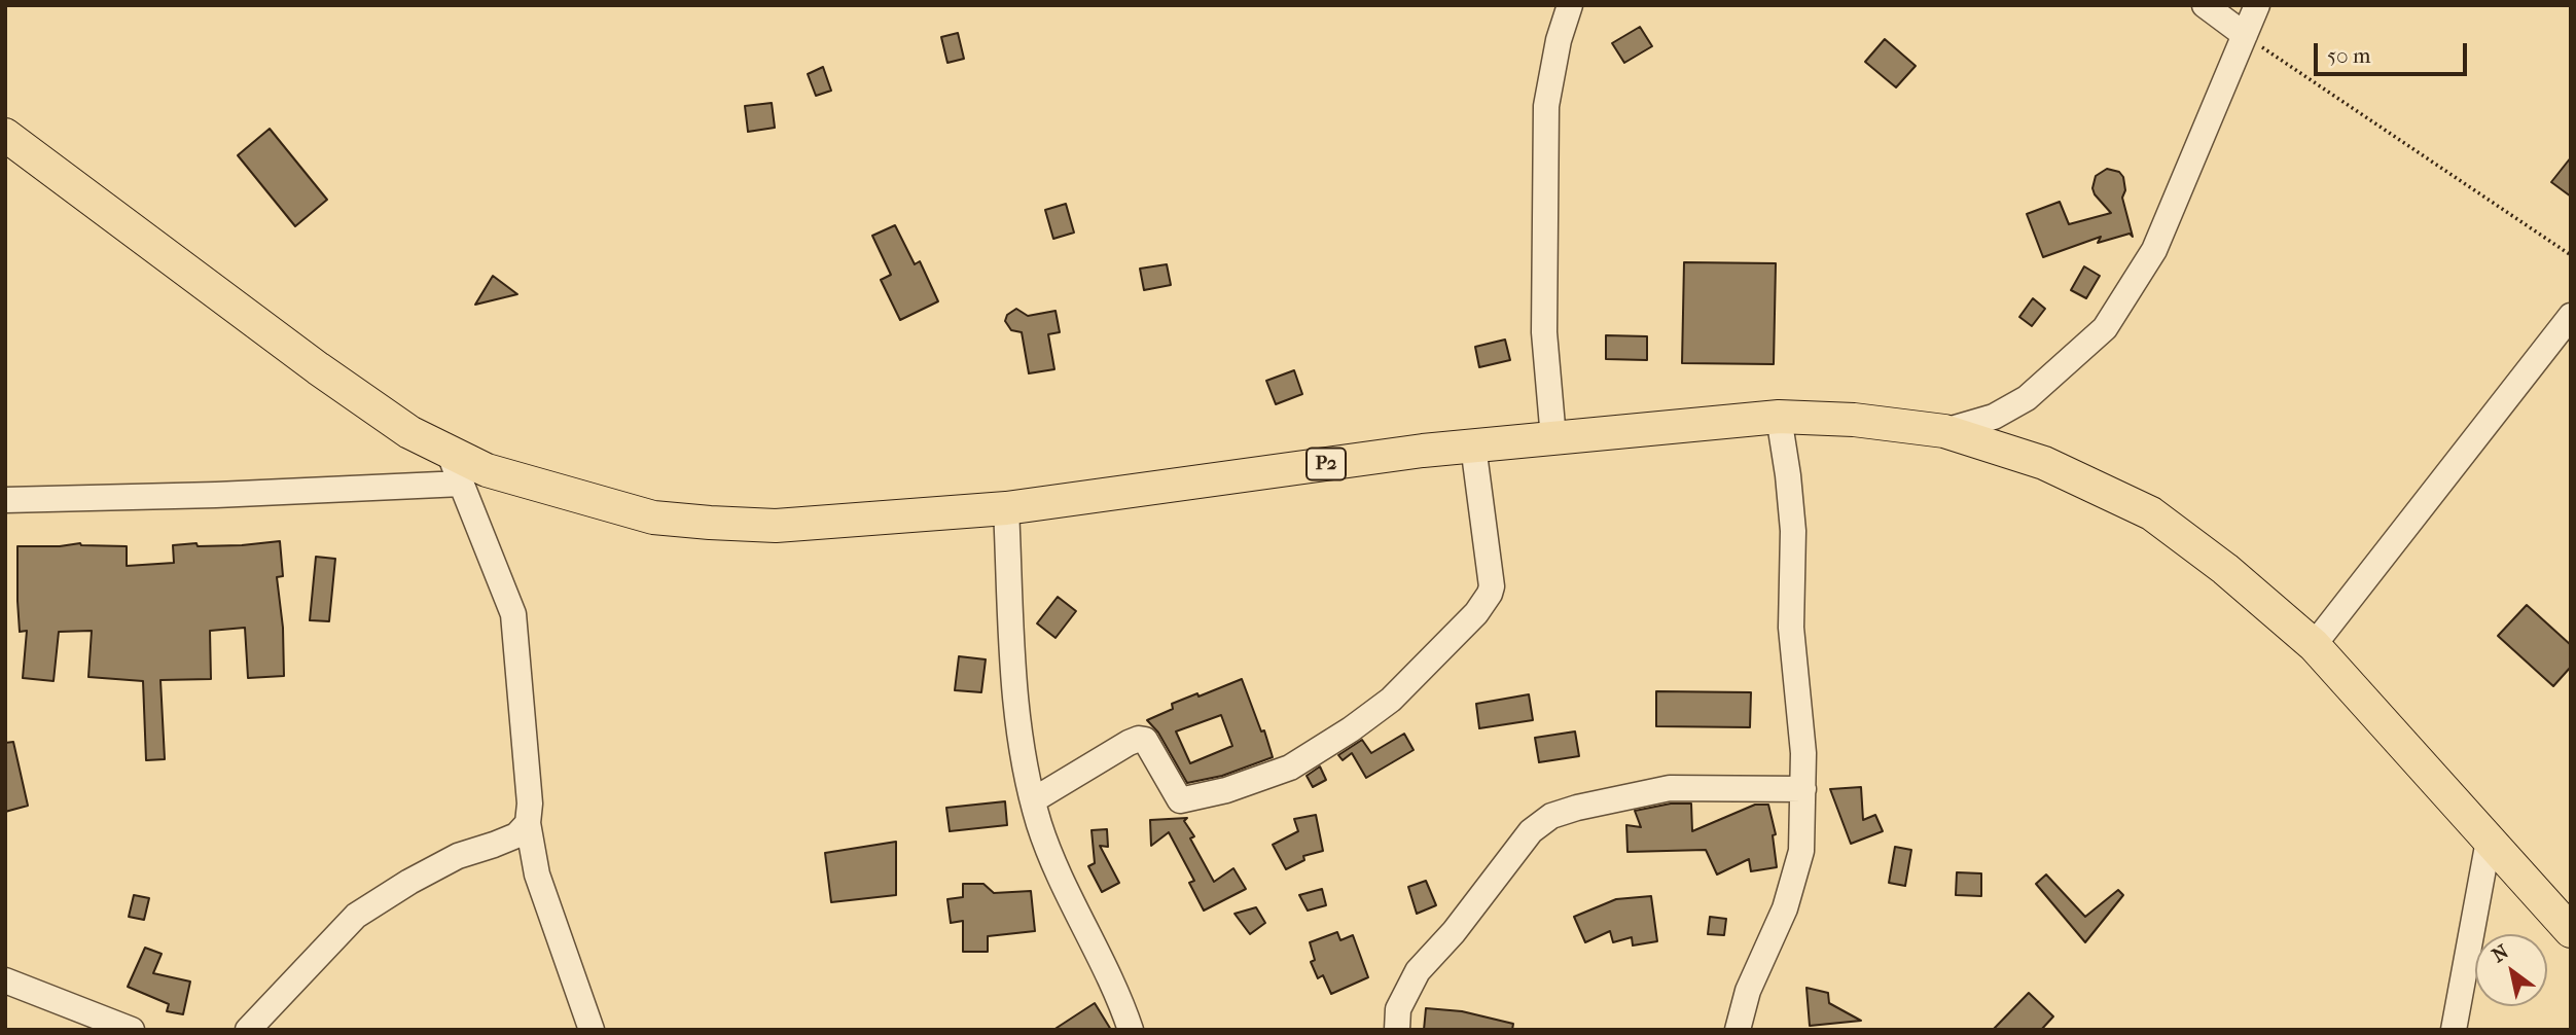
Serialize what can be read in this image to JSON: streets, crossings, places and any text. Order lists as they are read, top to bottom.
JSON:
{
  "streets": {
    "main road": ["P2"]
  },
  "scale_bar": "50 m",
  "north": "top left"
}
